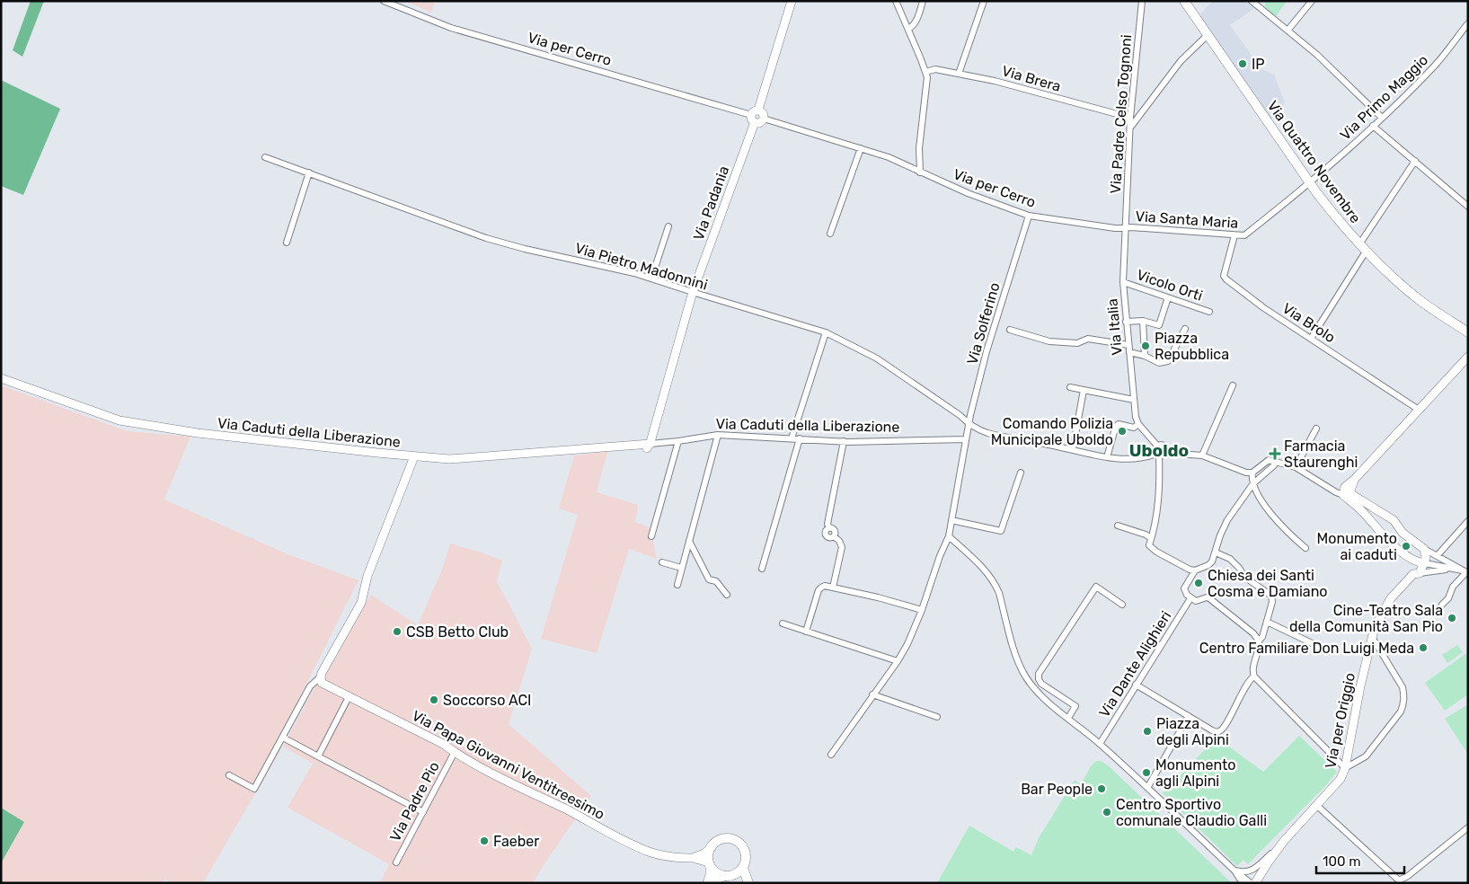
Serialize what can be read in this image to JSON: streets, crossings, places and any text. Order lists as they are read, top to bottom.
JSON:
{
  "streets": {
    "main road": ["Via Quattro Novembre"],
    "street": [
      "Via per Cerro",
      "Via Brera",
      "Via Primo Maggio",
      "Via Padre Celso Tognoni",
      "Via Padania",
      "Via Santa Maria",
      "Via Pietro Madonnini",
      "Vicolo Orti",
      "Via Brolo",
      "Via Solferino",
      "Via Italia",
      "Via Caduti della Liberazione",
      "Via Dante Alighieri",
      "Via per Origgio",
      "Via Papa Giovanni Ventitreesimo",
      "Via Padre Pio"
    ]
  },
  "crossings": [
    ["Via per Cerro", "Via Padre Celso Tognoni"],
    ["Via per Cerro", "Via Padania"],
    ["Via per Cerro", "Via Santa Maria"],
    ["Via per Cerro", "Via Solferino"],
    ["Via per Cerro", "Via Italia"],
    ["Via Brera", "Via Padre Celso Tognoni"],
    ["Via Primo Maggio", "Via Quattro Novembre"],
    ["Via Primo Maggio", "Via Santa Maria"],
    ["Via Padre Celso Tognoni", "Via Santa Maria"],
    ["Via Padre Celso Tognoni", "Via Italia"],
    ["Via Quattro Novembre", "Via Santa Maria"],
    ["Via Padania", "Via Pietro Madonnini"],
    ["Via Padania", "Via Caduti della Liberazione"],
    ["Via Santa Maria", "Via Brolo"],
    ["Via Santa Maria", "Via Italia"],
    ["Via Pietro Madonnini", "Via Solferino"],
    ["Vicolo Orti", "Via Italia"],
    ["Via Solferino", "Via Caduti della Liberazione"],
    ["Via Papa Giovanni Ventitreesimo", "Via Padre Pio"]
  ],
  "districts": ["Uboldo"],
  "places": {
    "other": [
      "IP",
      "Piazza Repubblica",
      "Comando Polizia Municipale Uboldo",
      "Monumento ai caduti",
      "Chiesa dei Santi Cosma e Damiano",
      "Cine-Teatro Sala della Comunità San Pio",
      "CSB Betto Club",
      "Centro Familiare Don Luigi Meda",
      "Soccorso ACI",
      "Piazza degli Alpini",
      "Monumento agli Alpini",
      "Bar People",
      "Centro Sportivo comunale Claudio Galli",
      "Faeber"
    ],
    "health": ["Farmacia Staurenghi"]
  },
  "scale_bar": "100 m"
}
